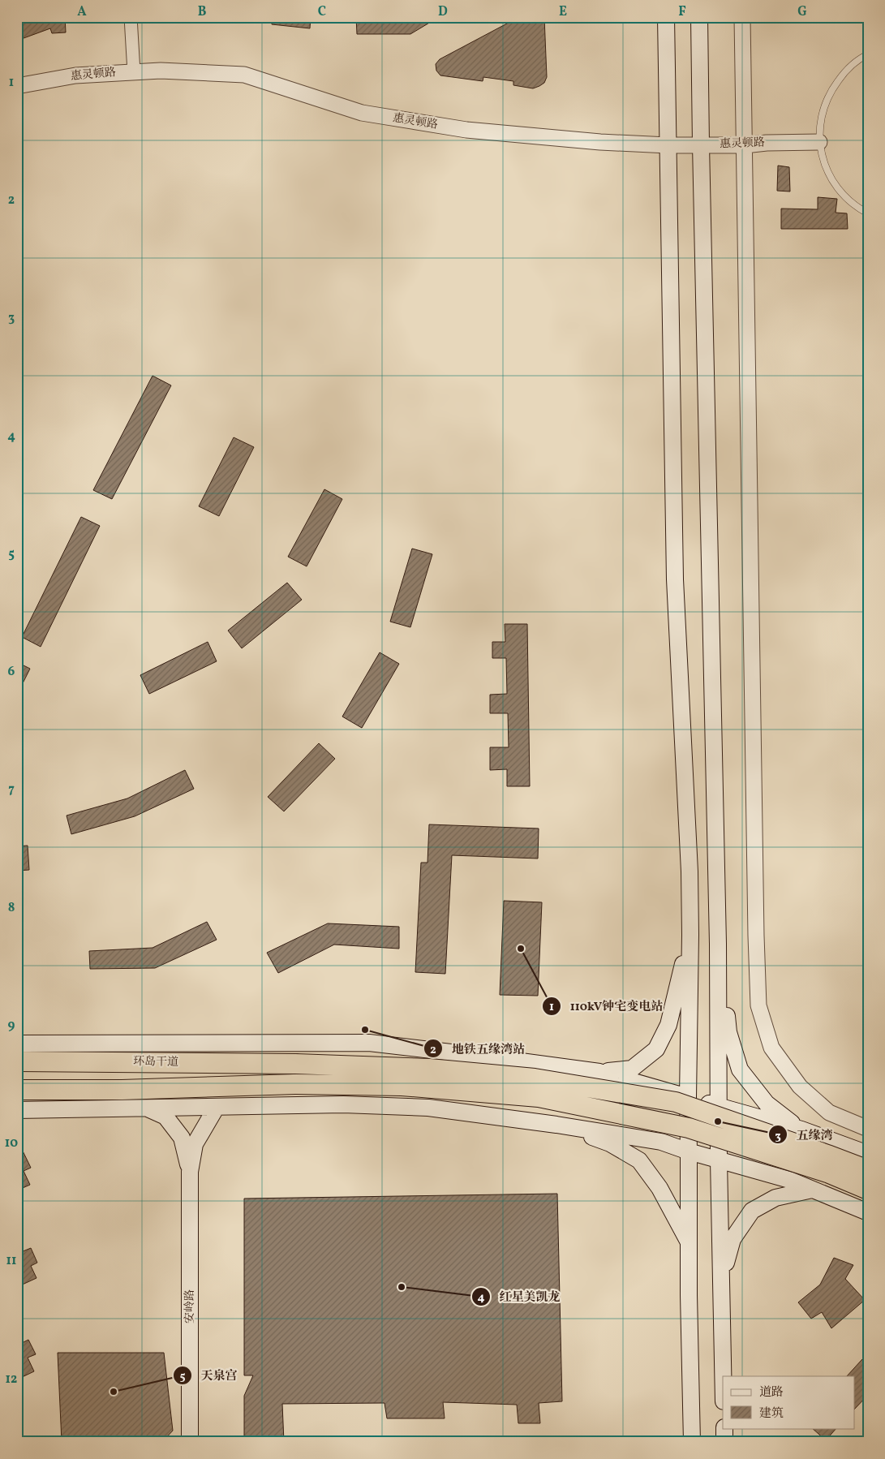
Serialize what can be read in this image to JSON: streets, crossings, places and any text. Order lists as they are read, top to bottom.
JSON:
{
  "streets": {
    "highway": ["环岛干道"],
    "main road": ["安岭路"],
    "street": ["惠灵顿路"]
  },
  "places": [
    "110kV钟宅变电站",
    "地铁五缘湾站",
    "五缘湾",
    "红星美凯龙",
    "天泉宫"
  ],
  "legend": ["道路", "建筑"],
  "grid": {
    "columns": [
      "A",
      "B",
      "C",
      "D",
      "E",
      "F",
      "G"
    ],
    "rows": [
      "1",
      "2",
      "3",
      "4",
      "5",
      "6",
      "7",
      "8",
      "9",
      "10",
      "11",
      "12"
    ]
  }
}
